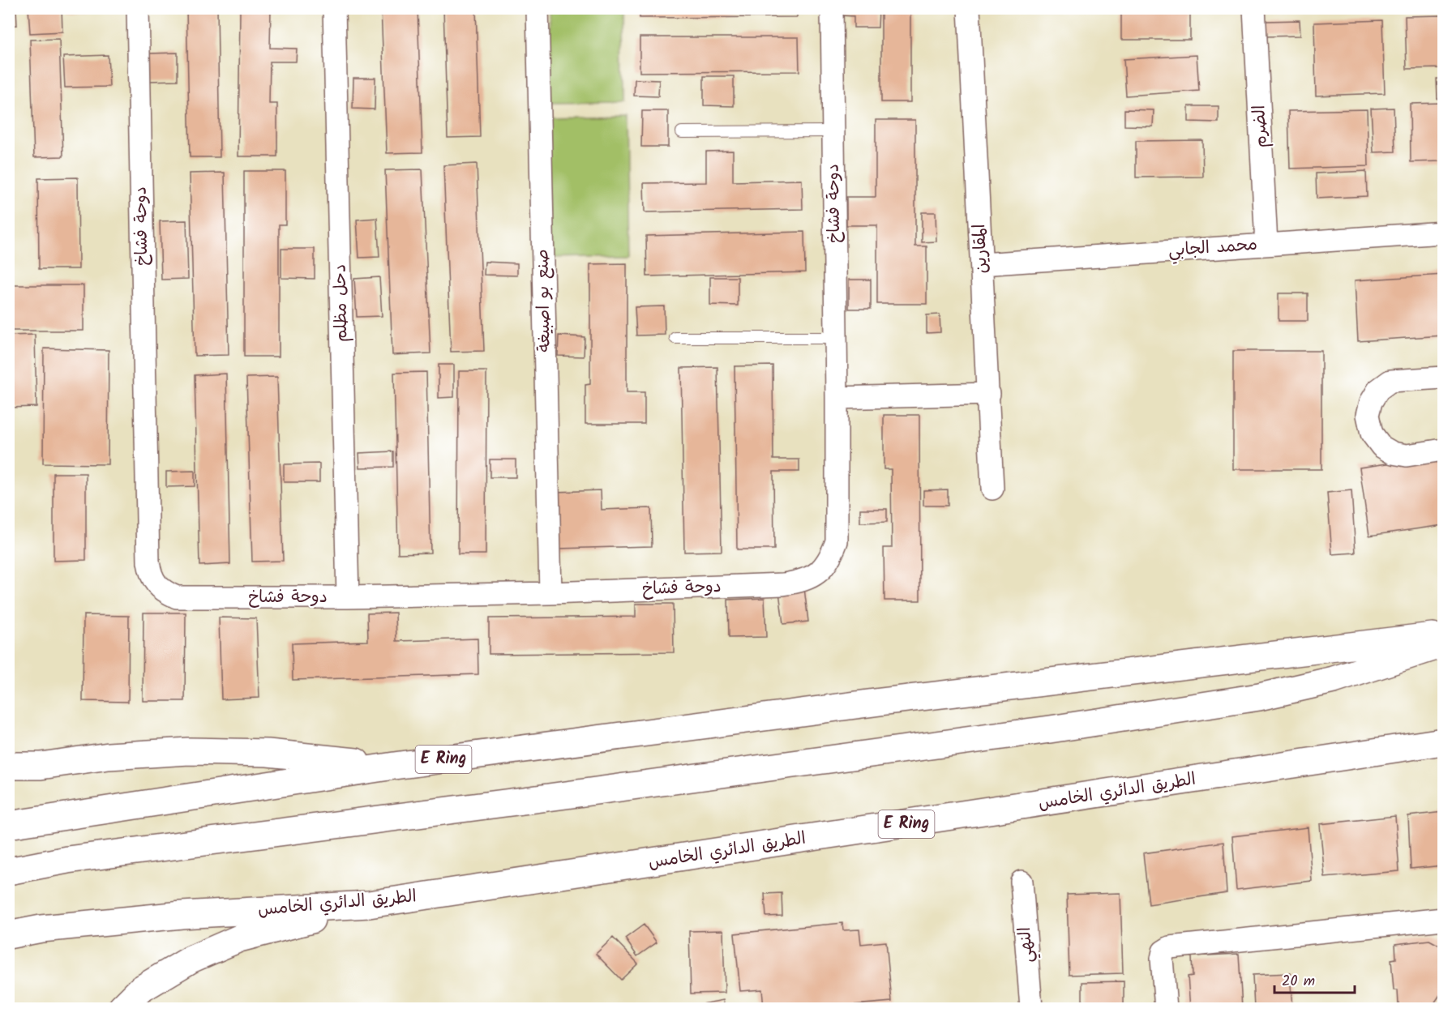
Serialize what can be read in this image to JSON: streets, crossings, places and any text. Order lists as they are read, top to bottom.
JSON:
{
  "streets": {
    "main road": ["E Ring", "الطريق الدائري الخامس"],
    "street": [
      "الضرم",
      "دوحة فشاخ",
      "محمد الجابي",
      "المقارين",
      "صنع بو اصبيغة",
      "دحل مظلم",
      "النهي"
    ]
  },
  "crossings": [
    ["الضرم", "محمد الجابي"],
    ["دوحة فشاخ", "صنع بو اصبيغة"],
    ["دوحة فشاخ", "دحل مظلم"],
    ["محمد الجابي", "المقارين"]
  ],
  "scale_bar": "20 m"
}
